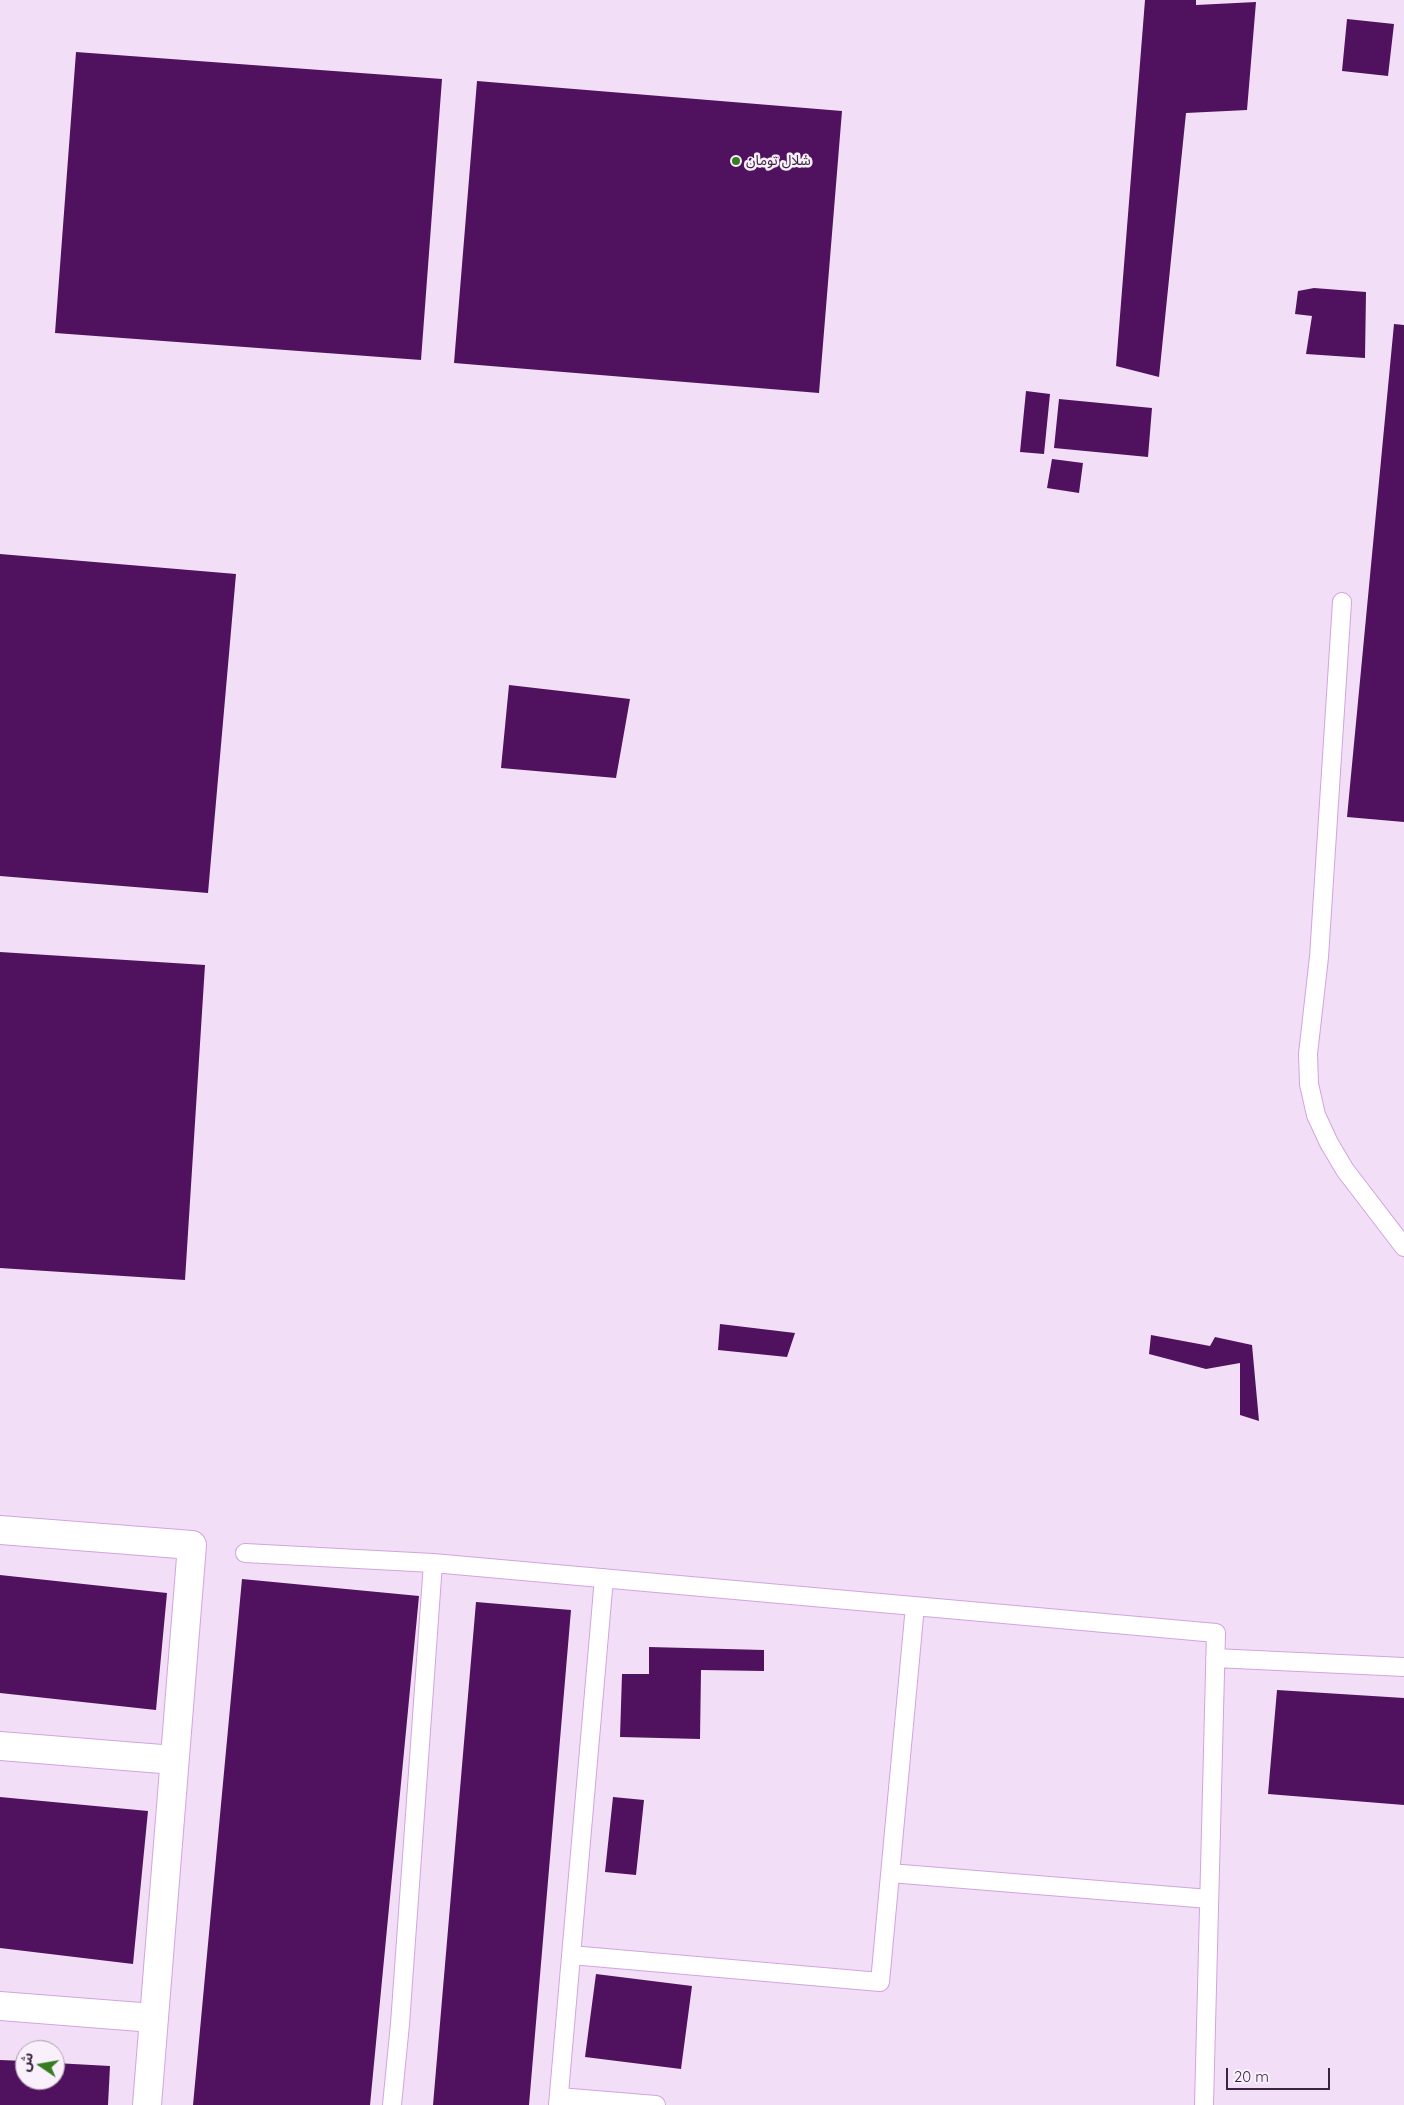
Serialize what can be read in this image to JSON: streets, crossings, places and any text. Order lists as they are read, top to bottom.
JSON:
{
  "places": ["شلال تومان"],
  "scale_bar": "20 m",
  "north": "left"
}
